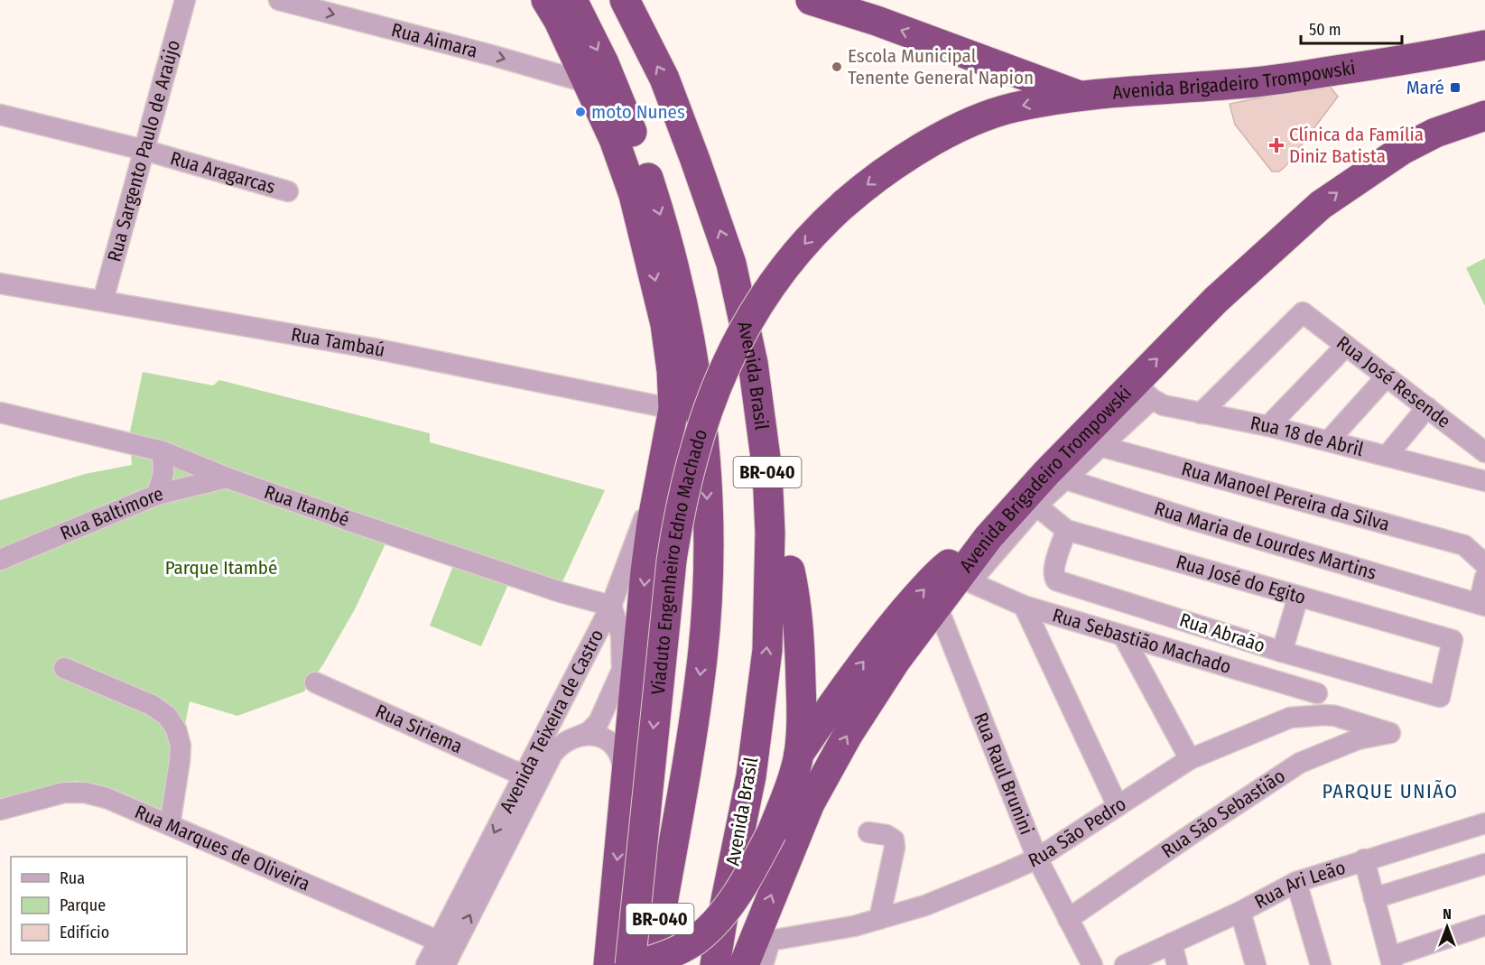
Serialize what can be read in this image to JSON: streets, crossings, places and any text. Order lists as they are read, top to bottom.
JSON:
{
  "streets": {
    "highway": [
      "Avenida Brigadeiro Trompowski",
      "Avenida Brasil",
      "BR-040",
      "Viaduto Engenheiro Edno Machado"
    ],
    "street": [
      "Rua Aimara",
      "Rua Sargento Paulo de Araújo",
      "Rua Aragarcas",
      "Rua Tambaú",
      "Rua José Resende",
      "Rua 18 de Abril",
      "Rua Manoel Pereira da Silva",
      "Rua Itambé",
      "Rua Baltimore",
      "Rua Maria de Lourdes Martins",
      "Rua José do Egito",
      "Rua Abraão",
      "Rua Sebastião Machado",
      "Avenida Teixeira de Castro",
      "Rua Siriema",
      "Rua Raul Brunini",
      "Rua São Sebastião",
      "Rua São Pedro",
      "Rua Marques de Oliveira",
      "Rua Ari Leão"
    ]
  },
  "crossings": [
    ["Avenida Brigadeiro Trompowski", "Avenida Brasil"],
    ["Avenida Brigadeiro Trompowski", "Rua 18 de Abril"],
    ["Avenida Brigadeiro Trompowski", "Rua Manoel Pereira da Silva"],
    ["Avenida Brigadeiro Trompowski", "Rua Maria de Lourdes Martins"],
    ["Avenida Brigadeiro Trompowski", "Viaduto Engenheiro Edno Machado"],
    ["Avenida Brigadeiro Trompowski", "Rua Sebastião Machado"],
    ["Avenida Brigadeiro Trompowski", "Rua Raul Brunini"],
    ["Avenida Brigadeiro Trompowski", "Rua São Pedro"],
    ["Rua Sargento Paulo de Araújo", "Rua Aragarcas"],
    ["Rua Sargento Paulo de Araújo", "Rua Tambaú"],
    ["Avenida Brasil", "Rua São Pedro"],
    ["Rua José Resende", "Rua 18 de Abril"],
    ["Rua Itambé", "Rua Baltimore"],
    ["Rua Itambé", "Avenida Teixeira de Castro"],
    ["Rua José do Egito", "Rua Abraão"],
    ["Avenida Teixeira de Castro", "Rua Siriema"],
    ["Avenida Teixeira de Castro", "Rua Marques de Oliveira"],
    ["Rua Raul Brunini", "Rua São Sebastião"],
    ["Rua Raul Brunini", "Rua São Pedro"],
    ["Rua São Sebastião", "Rua São Pedro"]
  ],
  "one_way": ["Rua Aimara"],
  "districts": ["PARQUE UNIÃO"],
  "parks": ["Parque Itambé"],
  "places": {
    "other": ["Escola Municipal Tenente General Napion", "moto Nunes"],
    "transit": ["Maré"],
    "health": ["Clínica da Família Diniz Batista"]
  },
  "legend": ["Rua", "Parque", "Edifício"],
  "scale_bar": "50 m",
  "north": "top"
}
